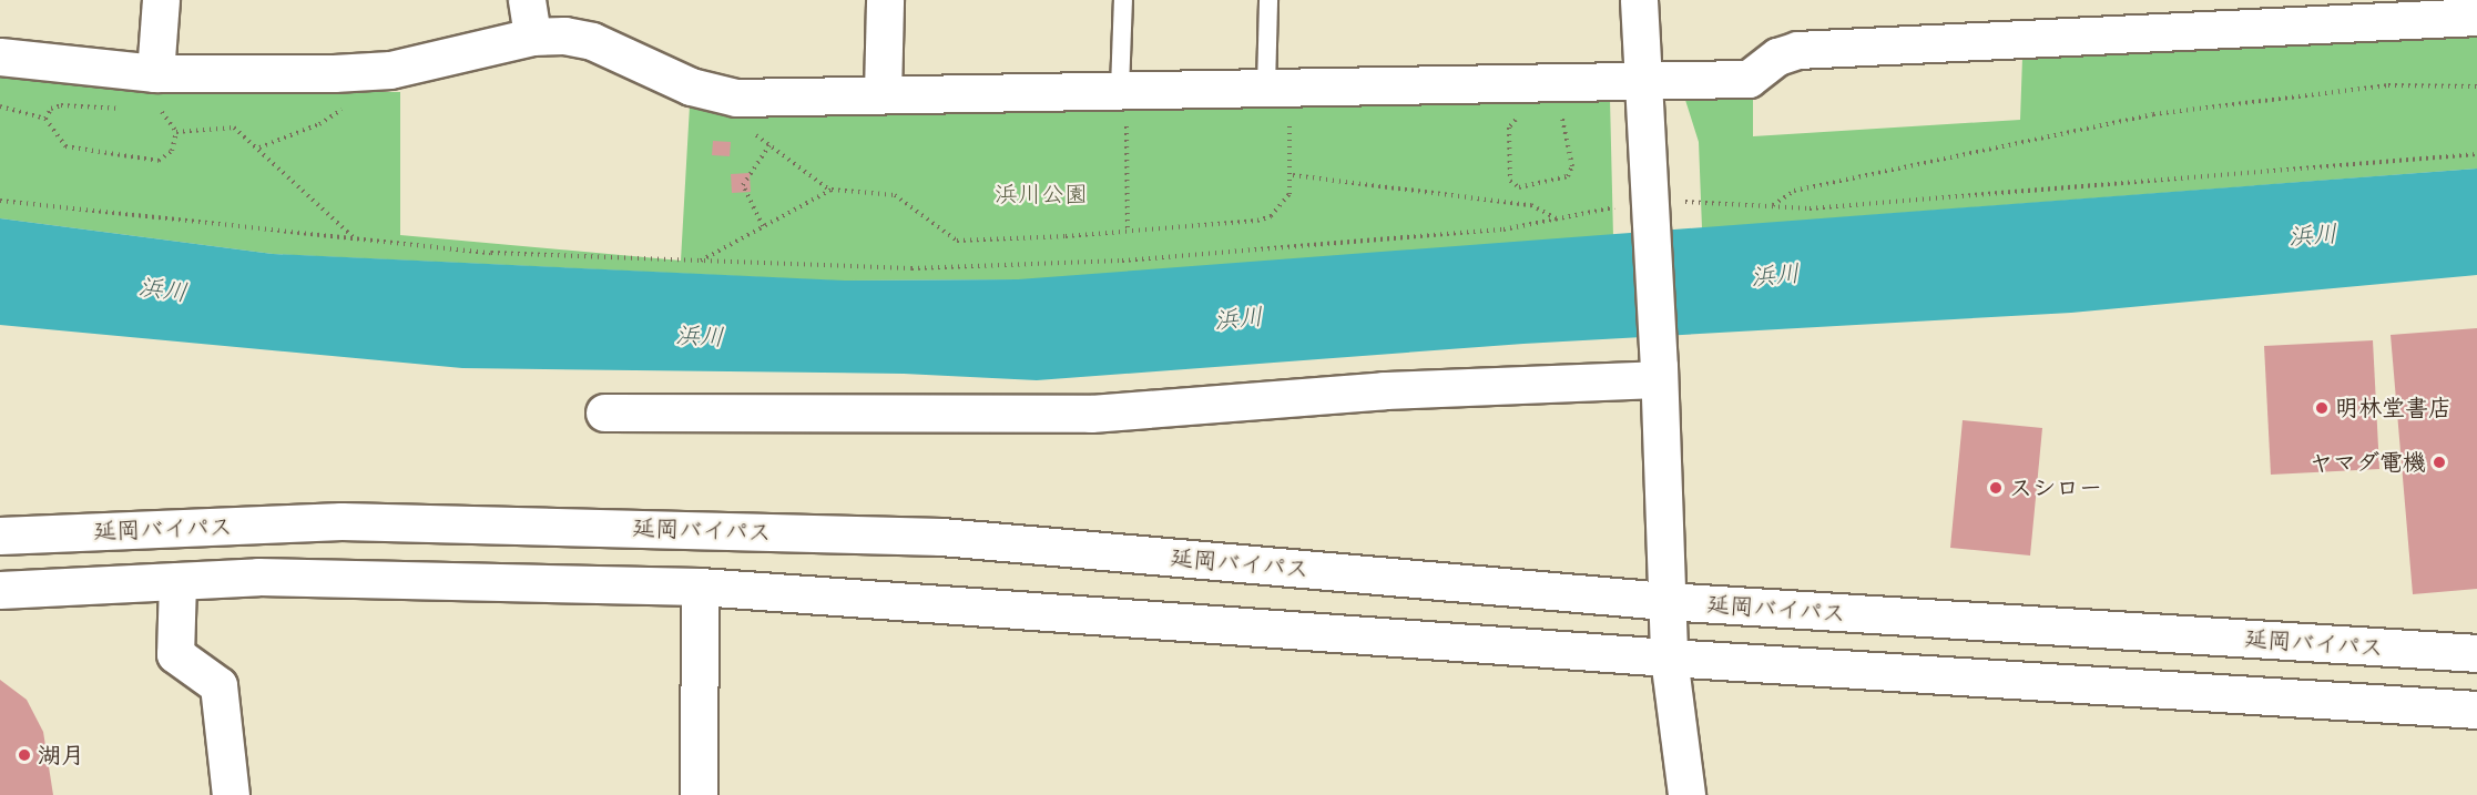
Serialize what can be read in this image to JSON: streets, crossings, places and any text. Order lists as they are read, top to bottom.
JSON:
{
  "streets": {
    "main road": ["延岡バイパス"]
  },
  "water": ["浜川"],
  "parks": ["浜川公園"],
  "places": [
    "明林堂書店",
    "ヤマダ電機",
    "スシロー",
    "湖月"
  ]
}
